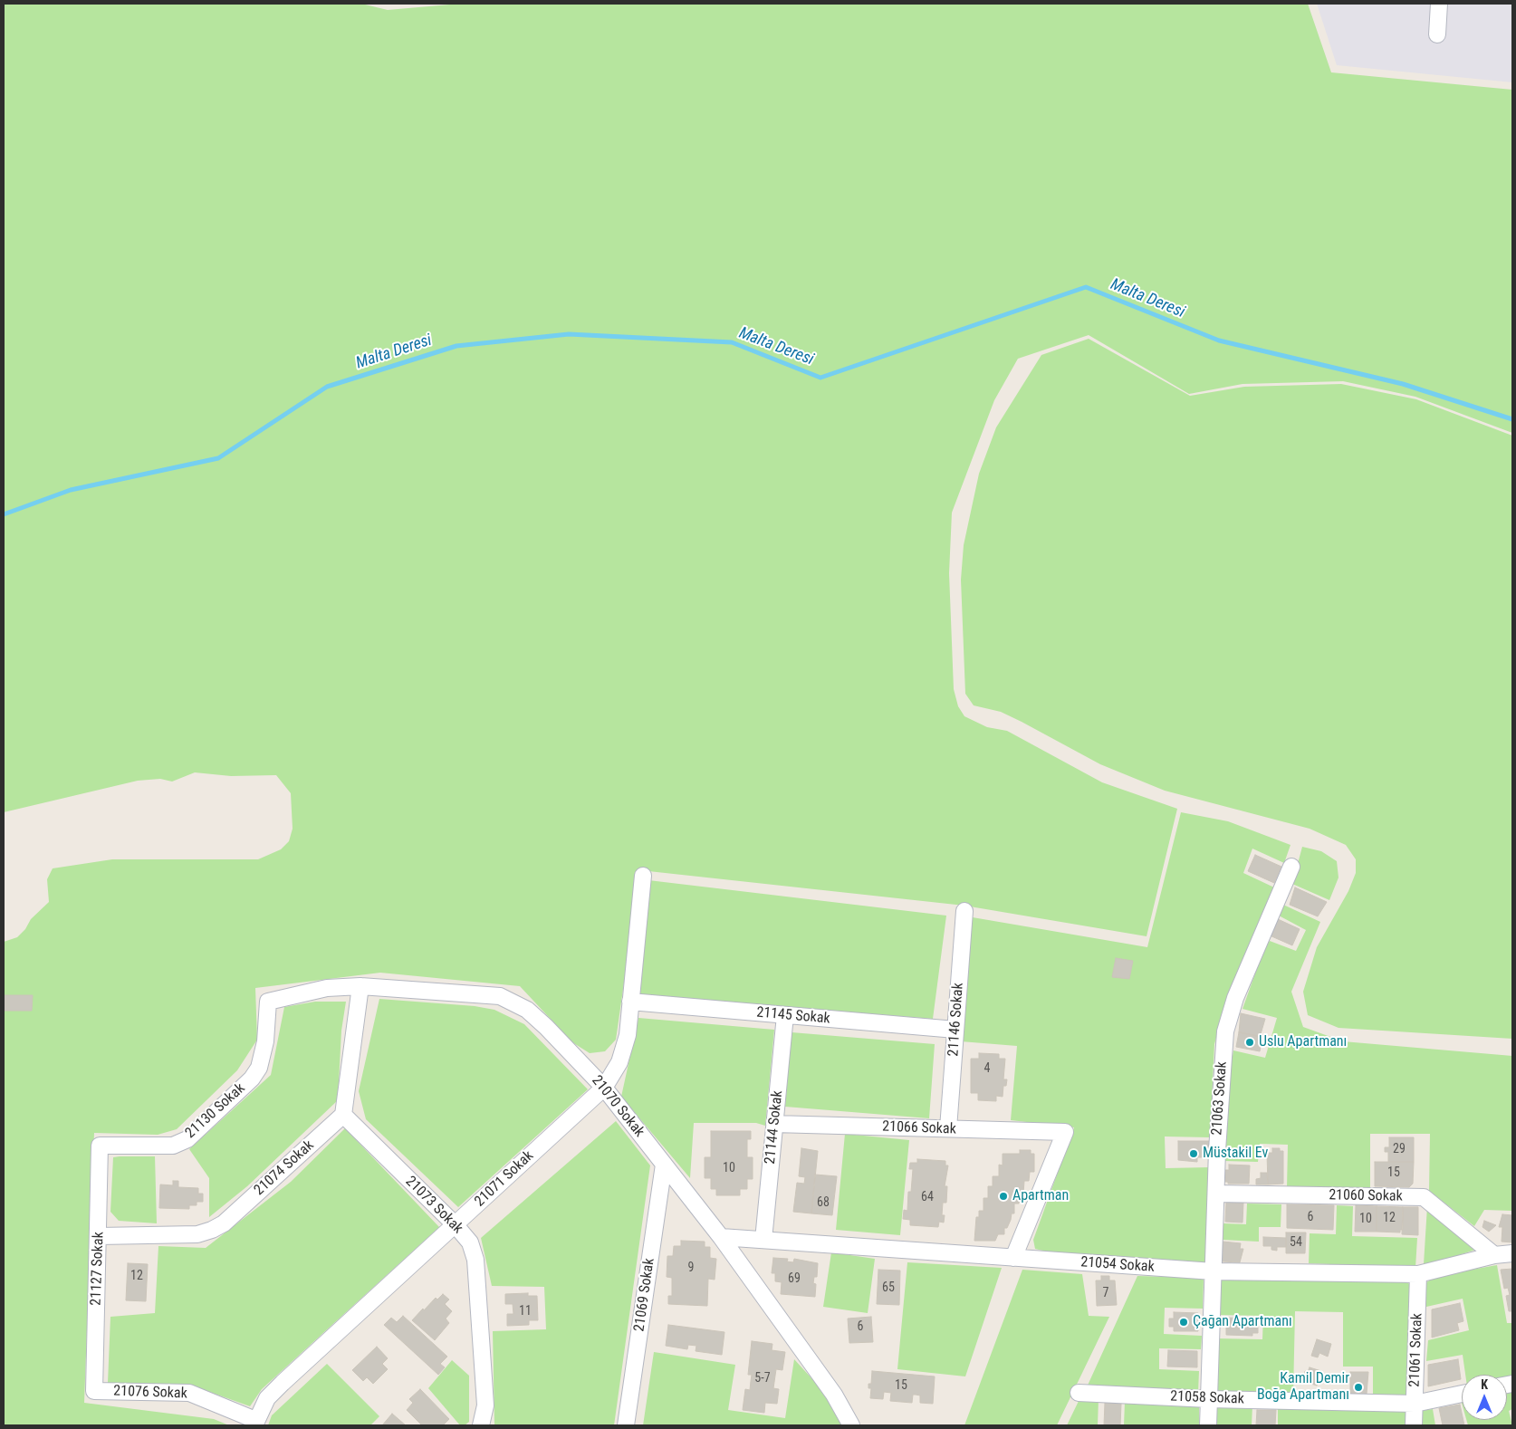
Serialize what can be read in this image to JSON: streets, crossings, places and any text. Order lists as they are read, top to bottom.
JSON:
{
  "streets": {
    "street": [
      "21145 Sokak",
      "21146 Sokak",
      "21063 Sokak",
      "21070 Sokak",
      "21130 Sokak",
      "21144 Sokak",
      "21066 Sokak",
      "21074 Sokak",
      "21071 Sokak",
      "21060 Sokak",
      "21073 Sokak",
      "21054 Sokak",
      "21127 Sokak",
      "21069 Sokak",
      "21061 Sokak",
      "21076 Sokak",
      "21058 Sokak"
    ]
  },
  "crossings": [
    ["21145 Sokak", "21146 Sokak"],
    ["21145 Sokak", "21144 Sokak"],
    ["21145 Sokak", "21071 Sokak"],
    ["21146 Sokak", "21066 Sokak"],
    ["21063 Sokak", "21060 Sokak"],
    ["21063 Sokak", "21054 Sokak"],
    ["21063 Sokak", "21058 Sokak"],
    ["21070 Sokak", "21130 Sokak"],
    ["21070 Sokak", "21071 Sokak"],
    ["21070 Sokak", "21054 Sokak"],
    ["21070 Sokak", "21069 Sokak"],
    ["21130 Sokak", "21127 Sokak"],
    ["21144 Sokak", "21066 Sokak"],
    ["21144 Sokak", "21054 Sokak"],
    ["21066 Sokak", "21054 Sokak"],
    ["21074 Sokak", "21073 Sokak"],
    ["21074 Sokak", "21127 Sokak"],
    ["21071 Sokak", "21073 Sokak"],
    ["21071 Sokak", "21076 Sokak"],
    ["21060 Sokak", "21054 Sokak"],
    ["21054 Sokak", "21061 Sokak"],
    ["21127 Sokak", "21076 Sokak"],
    ["21061 Sokak", "21058 Sokak"]
  ],
  "water": ["Malta Deresi"],
  "places": [
    "Uslu Apartmanı",
    "Müstakil Ev",
    "Apartman",
    "Çağan Apartmanı",
    "Kamil Demir Boğa Apartmanı"
  ],
  "house_numbers": [
    "4",
    "29",
    "10",
    "15",
    "64",
    "68",
    "6",
    "12",
    "10",
    "54",
    "9",
    "12",
    "69",
    "65",
    "7",
    "11",
    "6",
    "5-7",
    "15"
  ],
  "north": "top"
}
